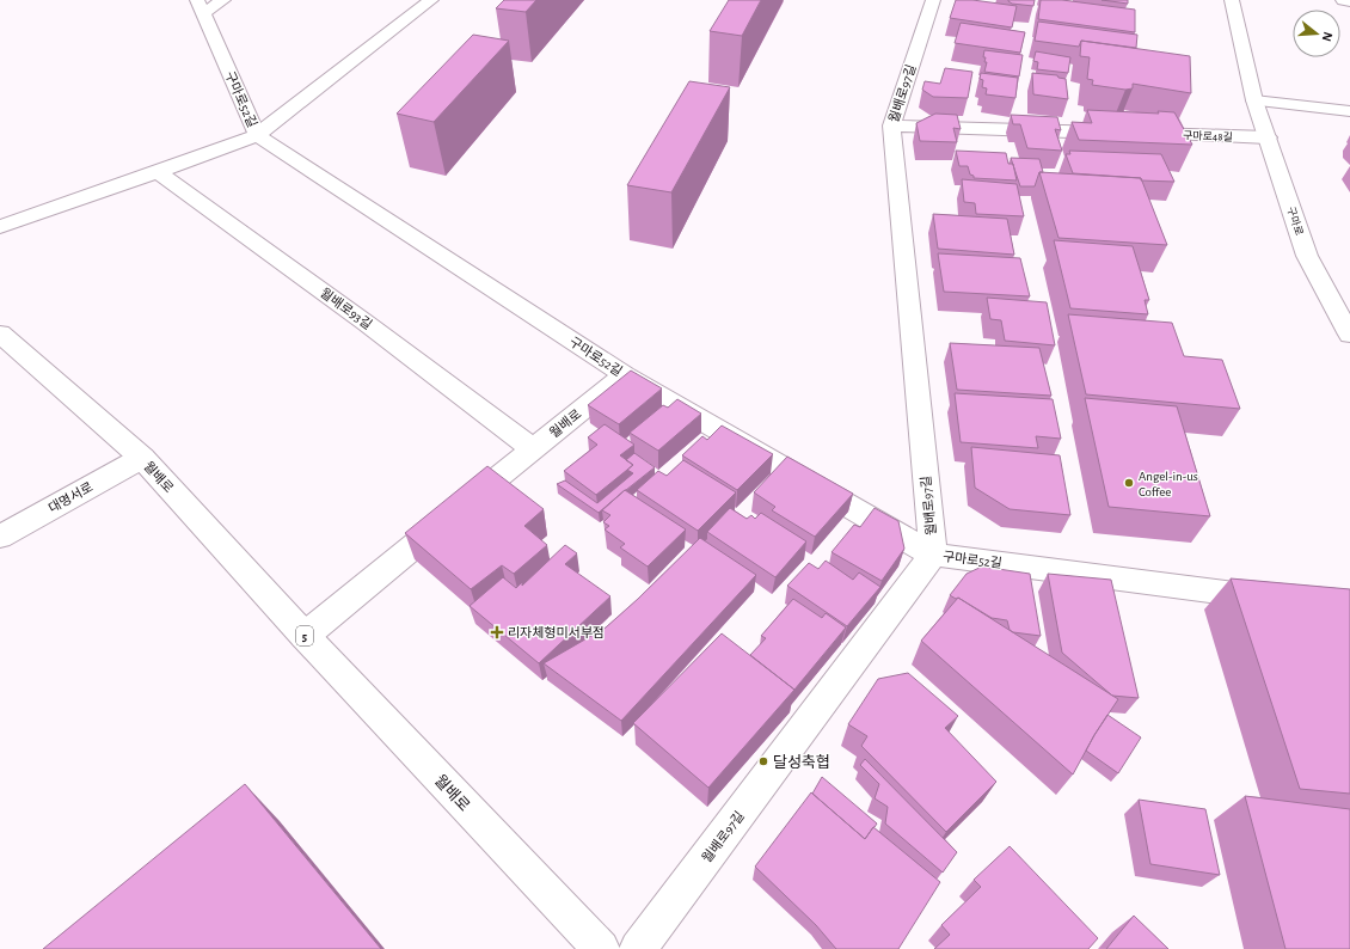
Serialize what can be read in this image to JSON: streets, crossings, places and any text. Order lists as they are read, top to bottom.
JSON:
{
  "streets": {
    "street": [
      "월배로97길",
      "구마로52길",
      "구마로48길",
      "구마로",
      "월배로93길",
      "월배로",
      "대명서로",
      "5"
    ]
  },
  "crossings": [
    ["월배로97길", "구마로52길"],
    ["구마로52길", "월배로"],
    ["구마로48길", "구마로"],
    ["월배로93길", "월배로"],
    ["월배로", "대명서로"]
  ],
  "places": {
    "other": ["Angel-in-us Coffee", "달성축협"],
    "health": ["리자체형미서부점"]
  },
  "north": "right"
}
